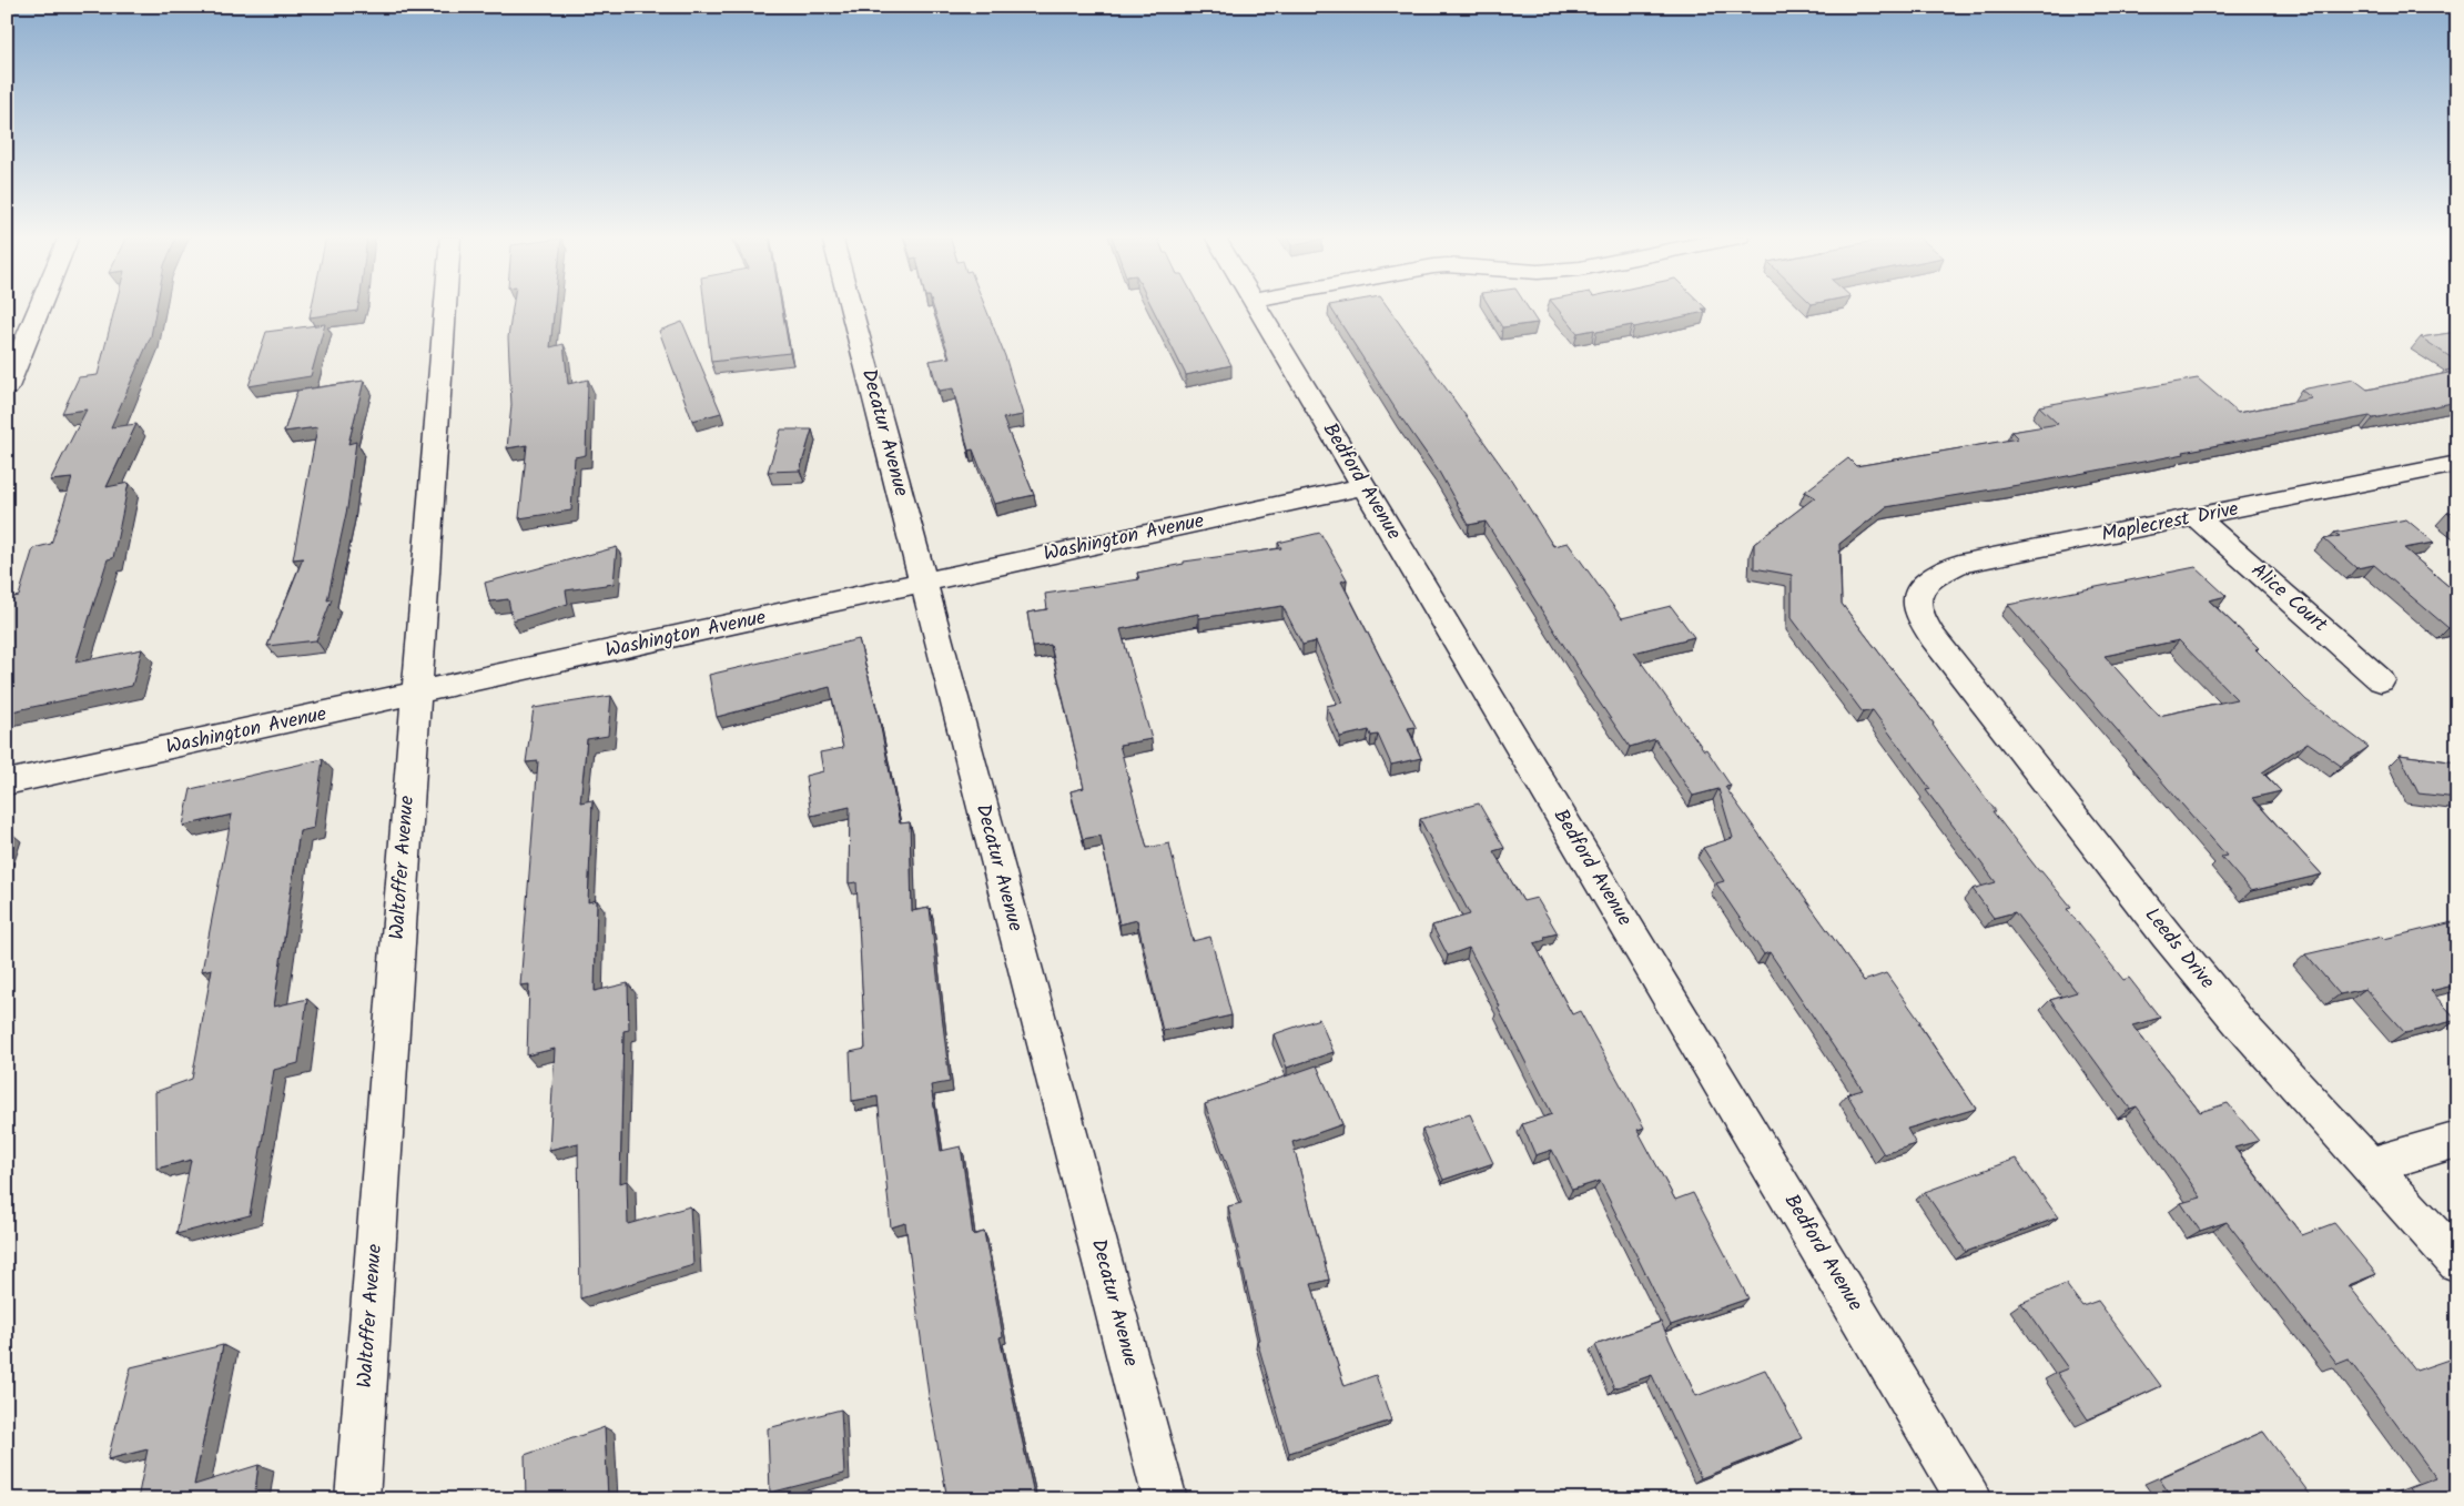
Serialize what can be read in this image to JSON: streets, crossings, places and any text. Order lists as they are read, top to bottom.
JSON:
{
  "streets": {
    "street": [
      "Decatur Avenue",
      "Bedford Avenue",
      "Maplecrest Drive",
      "Washington Avenue",
      "Alice Court",
      "Waltoffer Avenue",
      "Leeds Drive"
    ]
  },
  "crossings": [
    ["Decatur Avenue", "Washington Avenue"],
    ["Bedford Avenue", "Washington Avenue"],
    ["Maplecrest Drive", "Alice Court"],
    ["Maplecrest Drive", "Leeds Drive"],
    ["Washington Avenue", "Waltoffer Avenue"]
  ]
}
